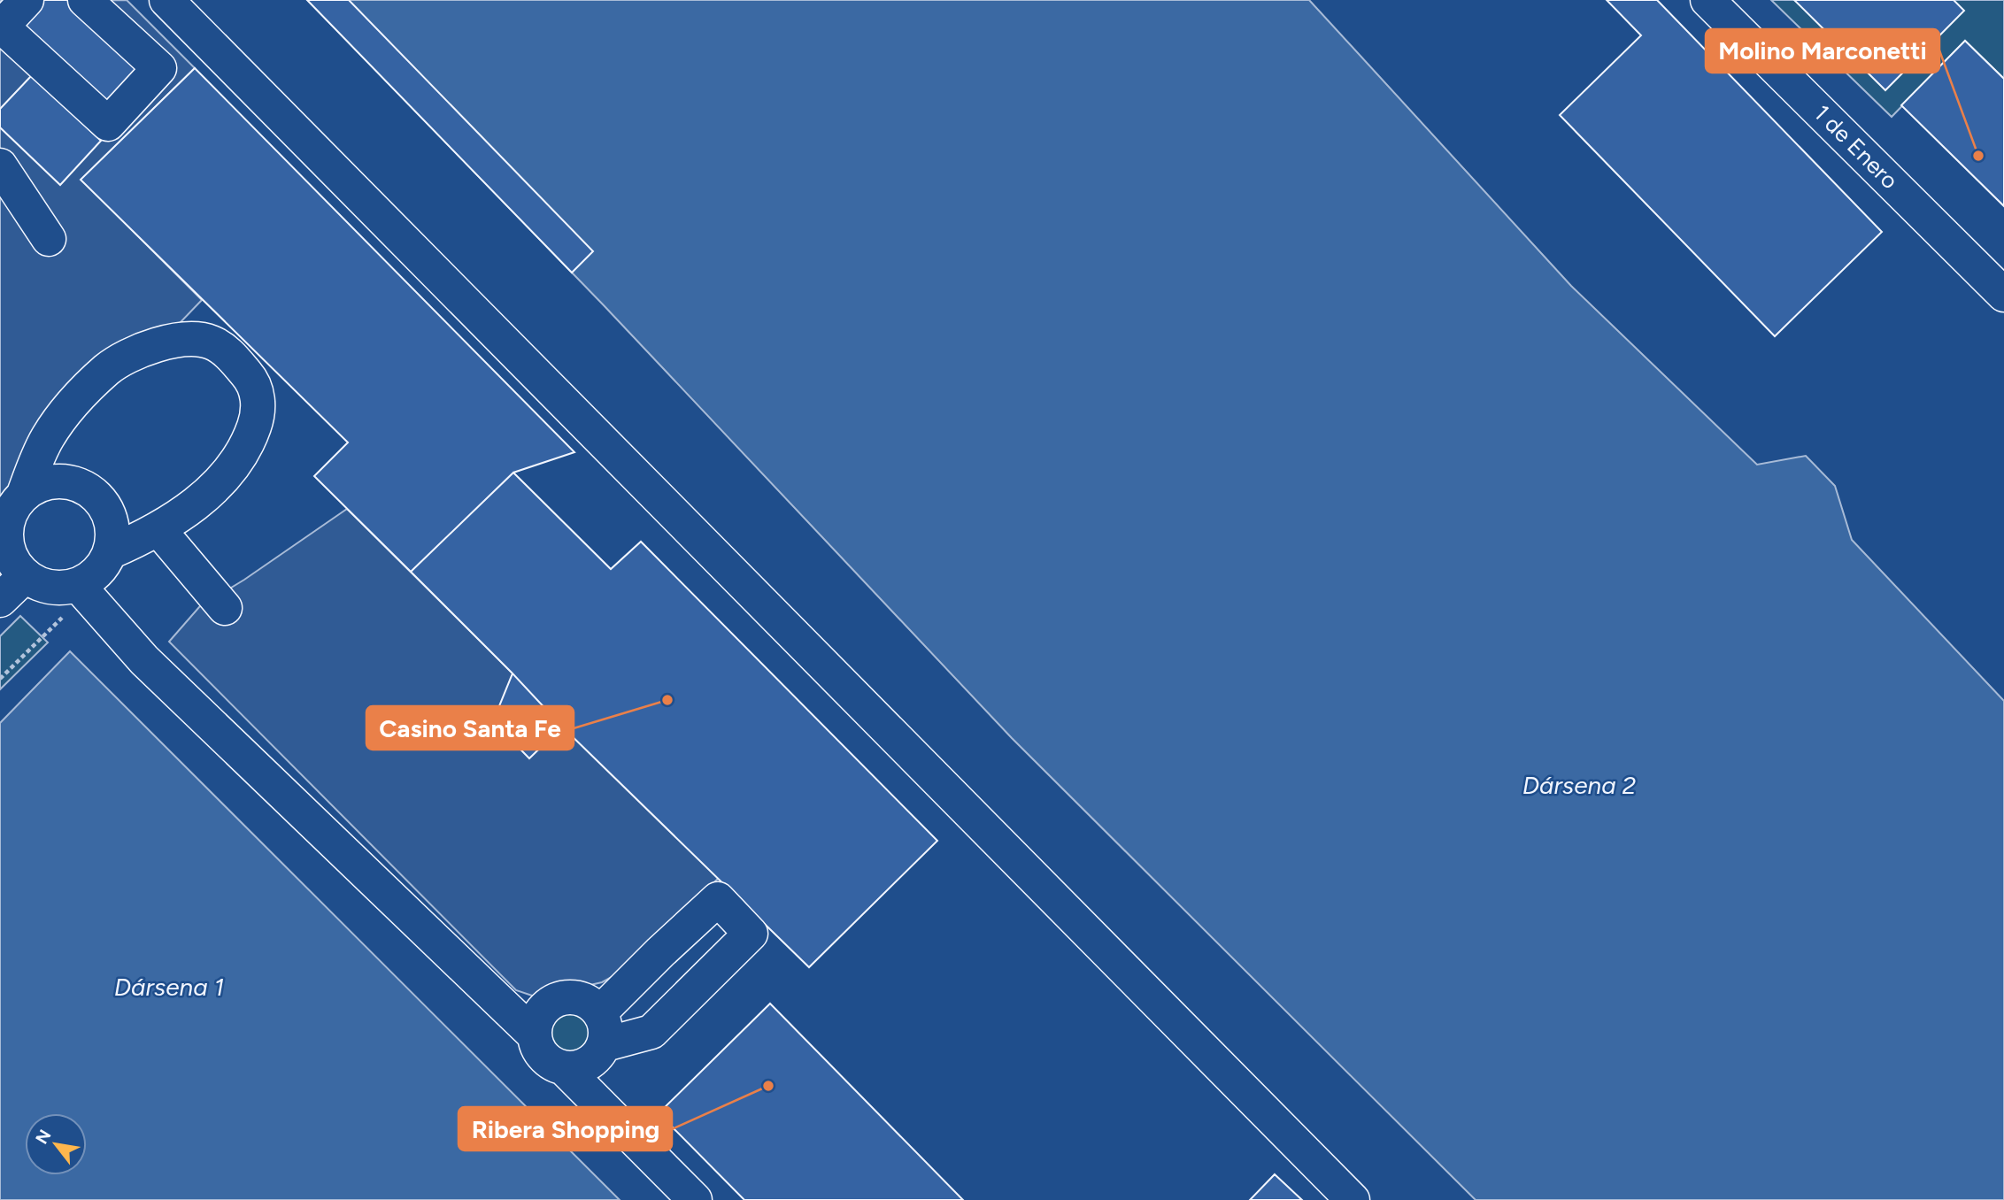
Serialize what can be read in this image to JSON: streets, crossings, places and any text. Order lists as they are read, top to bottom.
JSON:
{
  "streets": {
    "street": ["1 de Enero"]
  },
  "water": ["Dársena 2", "Dársena 1"],
  "places": ["Molino Marconetti", "Casino Santa Fe", "Ribera Shopping"],
  "north": "top left"
}
